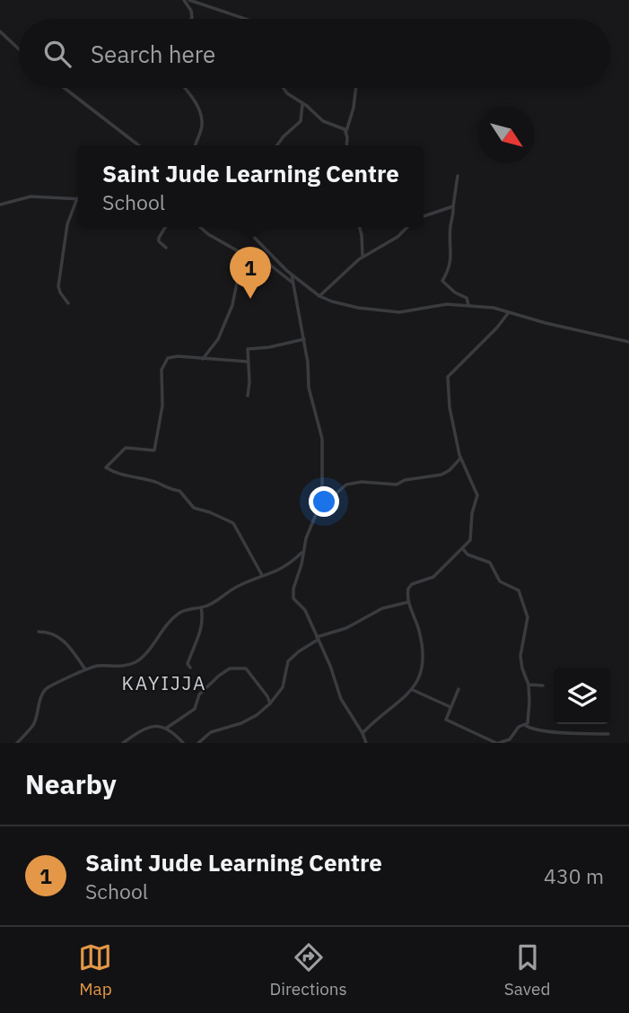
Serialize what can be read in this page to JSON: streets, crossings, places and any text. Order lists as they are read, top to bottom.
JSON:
{
  "districts": ["KAYIJJA"],
  "north": "bottom right",
  "page": {
    "search": "Search here",
    "popup": ["Saint Jude Learning Centre", "School"],
    "pins": "1",
    "heading": "Nearby",
    "list": [
      {
        "mark": "1",
        "name": "Saint Jude Learning Centre",
        "note": "School",
        "value": "430 m"
      }
    ],
    "nav": ["Map", "Directions", "Saved"]
  }
}
